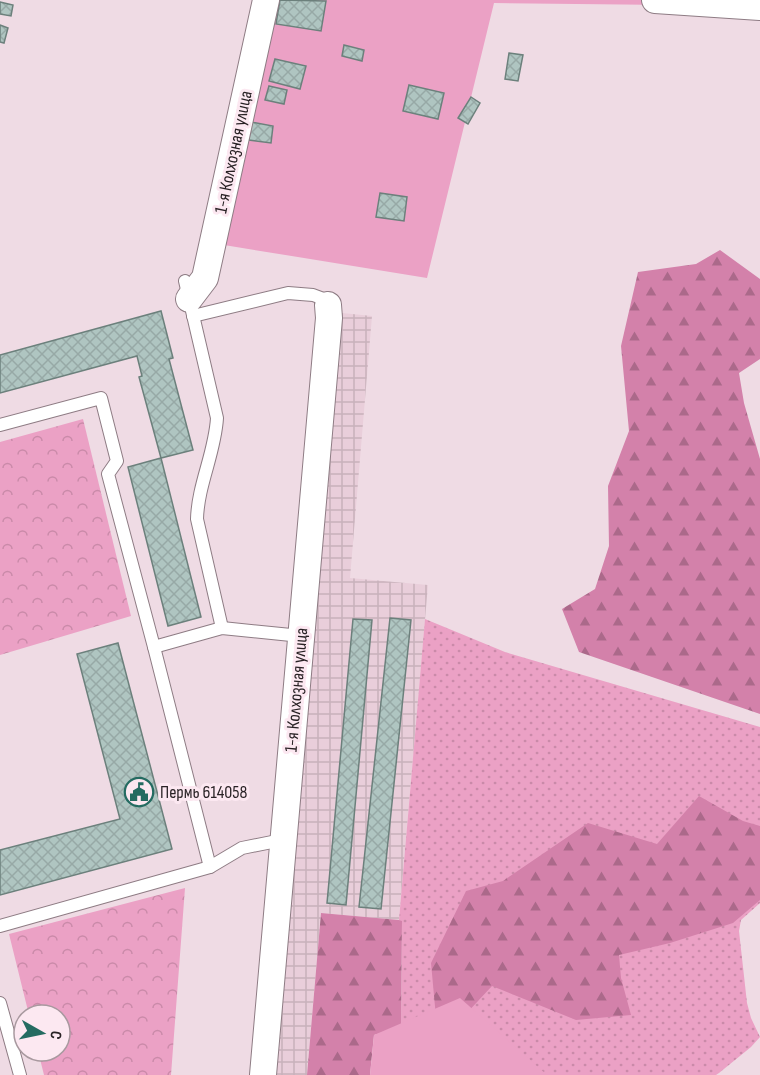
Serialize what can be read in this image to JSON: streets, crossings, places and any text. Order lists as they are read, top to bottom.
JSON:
{
  "streets": {
    "street": ["1-я Колхозная улица"]
  },
  "places": {
    "public building": ["Пермь 614058"]
  },
  "north": "right"
}
